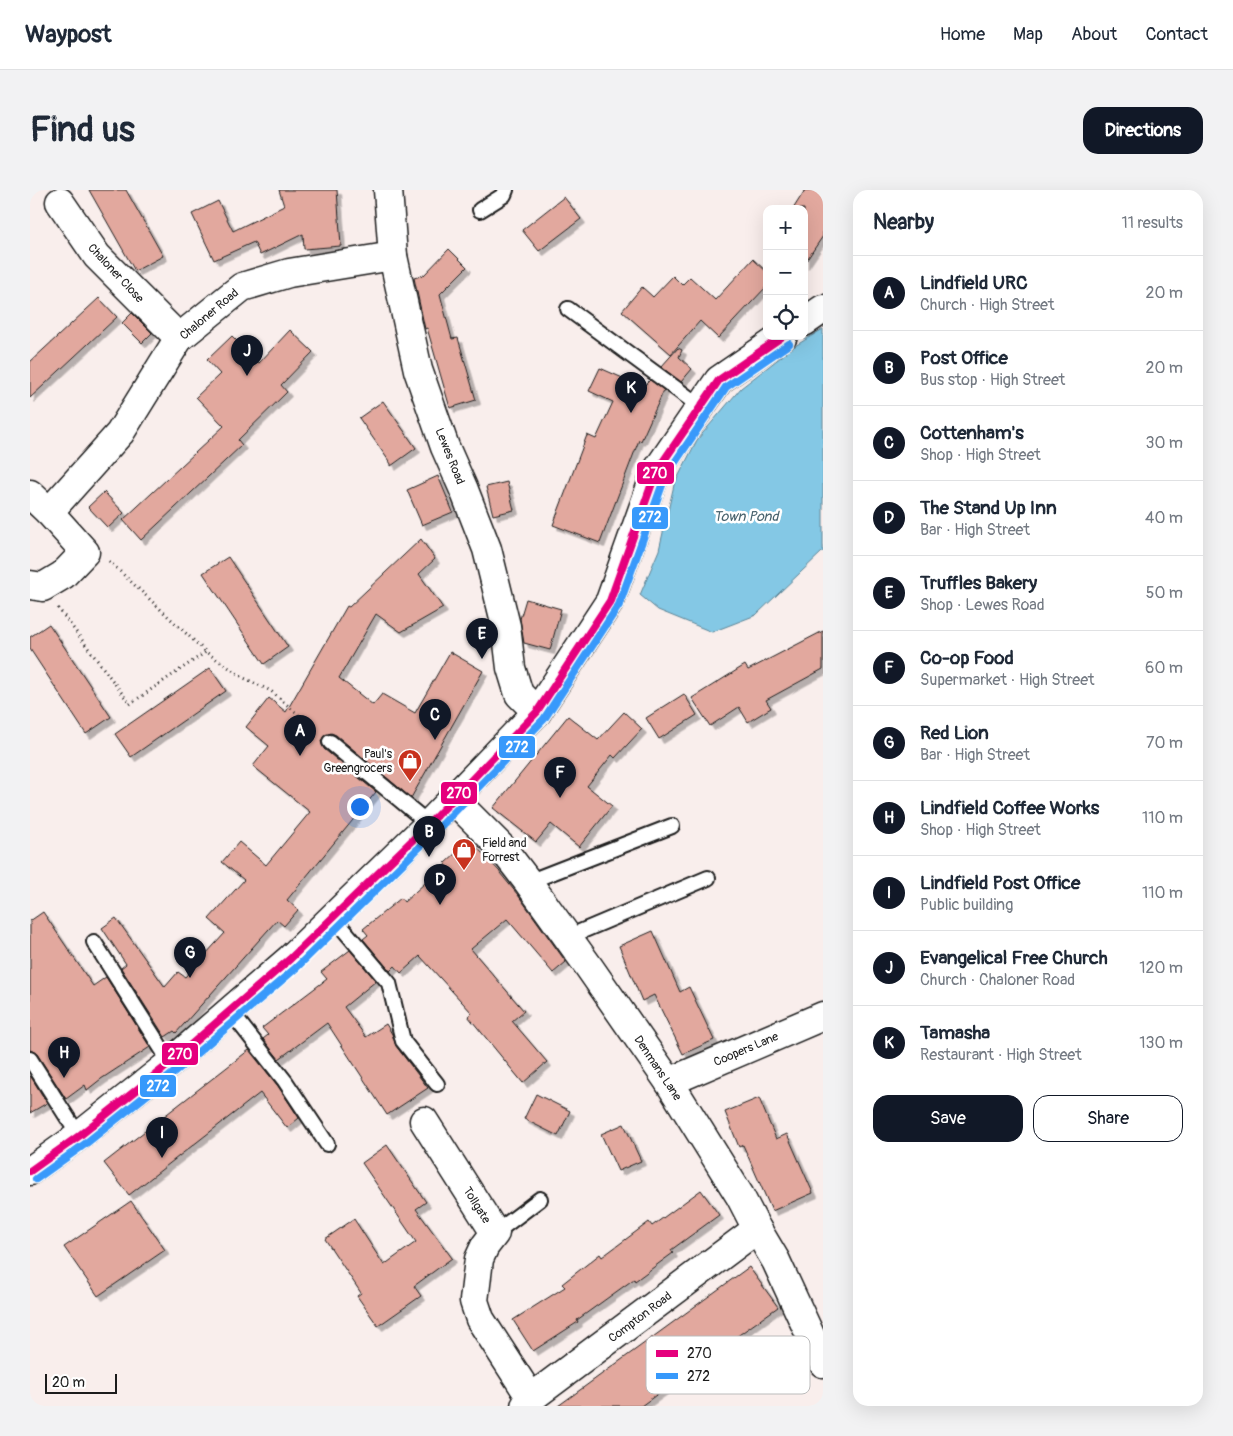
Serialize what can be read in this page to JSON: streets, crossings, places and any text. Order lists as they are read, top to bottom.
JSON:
{
  "streets": {
    "street": [
      "Chaloner Close",
      "Chaloner Road",
      "Lewes Road",
      "Coopers Lane",
      "Denmans Lane",
      "Tollgate",
      "Compton Road"
    ]
  },
  "crossings": [
    ["Chaloner Close", "Chaloner Road"],
    ["Chaloner Road", "Lewes Road"],
    ["Coopers Lane", "Denmans Lane"],
    ["Denmans Lane", "Compton Road"],
    ["Tollgate", "Compton Road"]
  ],
  "water": ["Town Pond"],
  "places": {
    "shop": ["Paul's Greengrocers", "Field and Forrest"]
  },
  "lines": ["transit line 270", "transit line 272"],
  "legend": ["270", "272"],
  "scale_bar": "20 m",
  "page": {
    "header": "Waypost",
    "nav": [
      "Home",
      "Map",
      "About",
      "Contact"
    ],
    "buttons": [
      "Directions",
      ["Save", "Share"]
    ],
    "title": "Find us",
    "heading": ["Nearby", "11 results"],
    "map_buttons": ["+", "−"],
    "list": [
      {
        "mark": "A",
        "name": "Lindfield URC",
        "note": "Church · High Street",
        "value": "20 m"
      },
      {
        "mark": "B",
        "name": "Post Office",
        "note": "Bus stop · High Street",
        "value": "20 m"
      },
      {
        "mark": "C",
        "name": "Cottenham's",
        "note": "Shop · High Street",
        "value": "30 m"
      },
      {
        "mark": "D",
        "name": "The Stand Up Inn",
        "note": "Bar · High Street",
        "value": "40 m"
      },
      {
        "mark": "E",
        "name": "Truffles Bakery",
        "note": "Shop · Lewes Road",
        "value": "50 m"
      },
      {
        "mark": "F",
        "name": "Co-op Food",
        "note": "Supermarket · High Street",
        "value": "60 m"
      },
      {
        "mark": "G",
        "name": "Red Lion",
        "note": "Bar · High Street",
        "value": "70 m"
      },
      {
        "mark": "H",
        "name": "Lindfield Coffee Works",
        "note": "Shop · High Street",
        "value": "110 m"
      },
      {
        "mark": "I",
        "name": "Lindfield Post Office",
        "note": "Public building",
        "value": "110 m"
      },
      {
        "mark": "J",
        "name": "Evangelical Free Church",
        "note": "Church · Chaloner Road",
        "value": "120 m"
      },
      {
        "mark": "K",
        "name": "Tamasha",
        "note": "Restaurant · High Street",
        "value": "130 m"
      }
    ],
    "pins": [
      "J",
      "K",
      "E",
      "C",
      "A",
      "F",
      "B",
      "D",
      "G",
      "H",
      "I"
    ],
    "scale": "20 m"
  }
}
